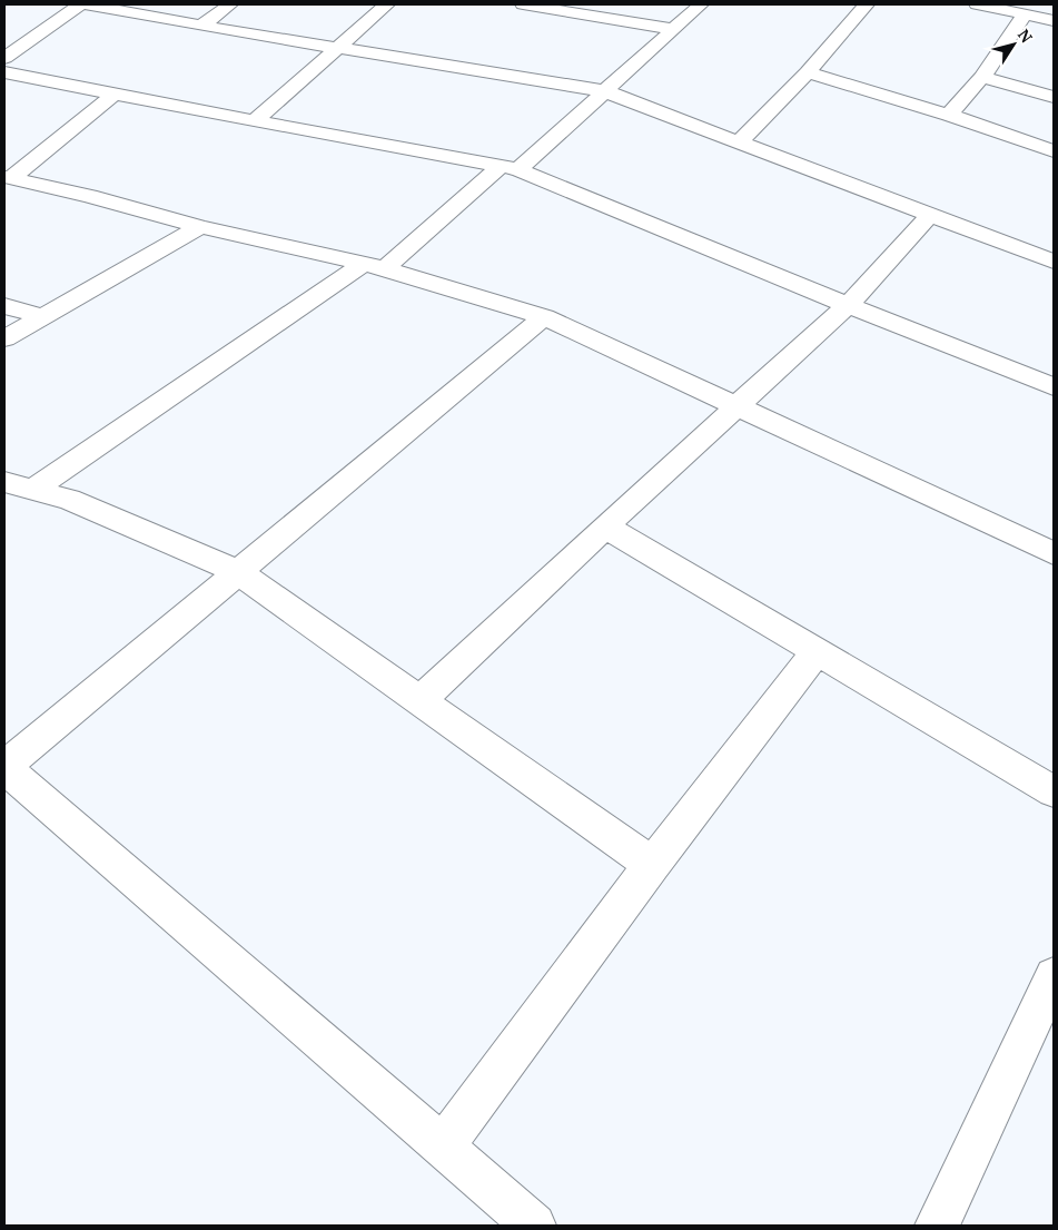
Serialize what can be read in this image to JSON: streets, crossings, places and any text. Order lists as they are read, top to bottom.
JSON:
{
  "north": "top right"
}
